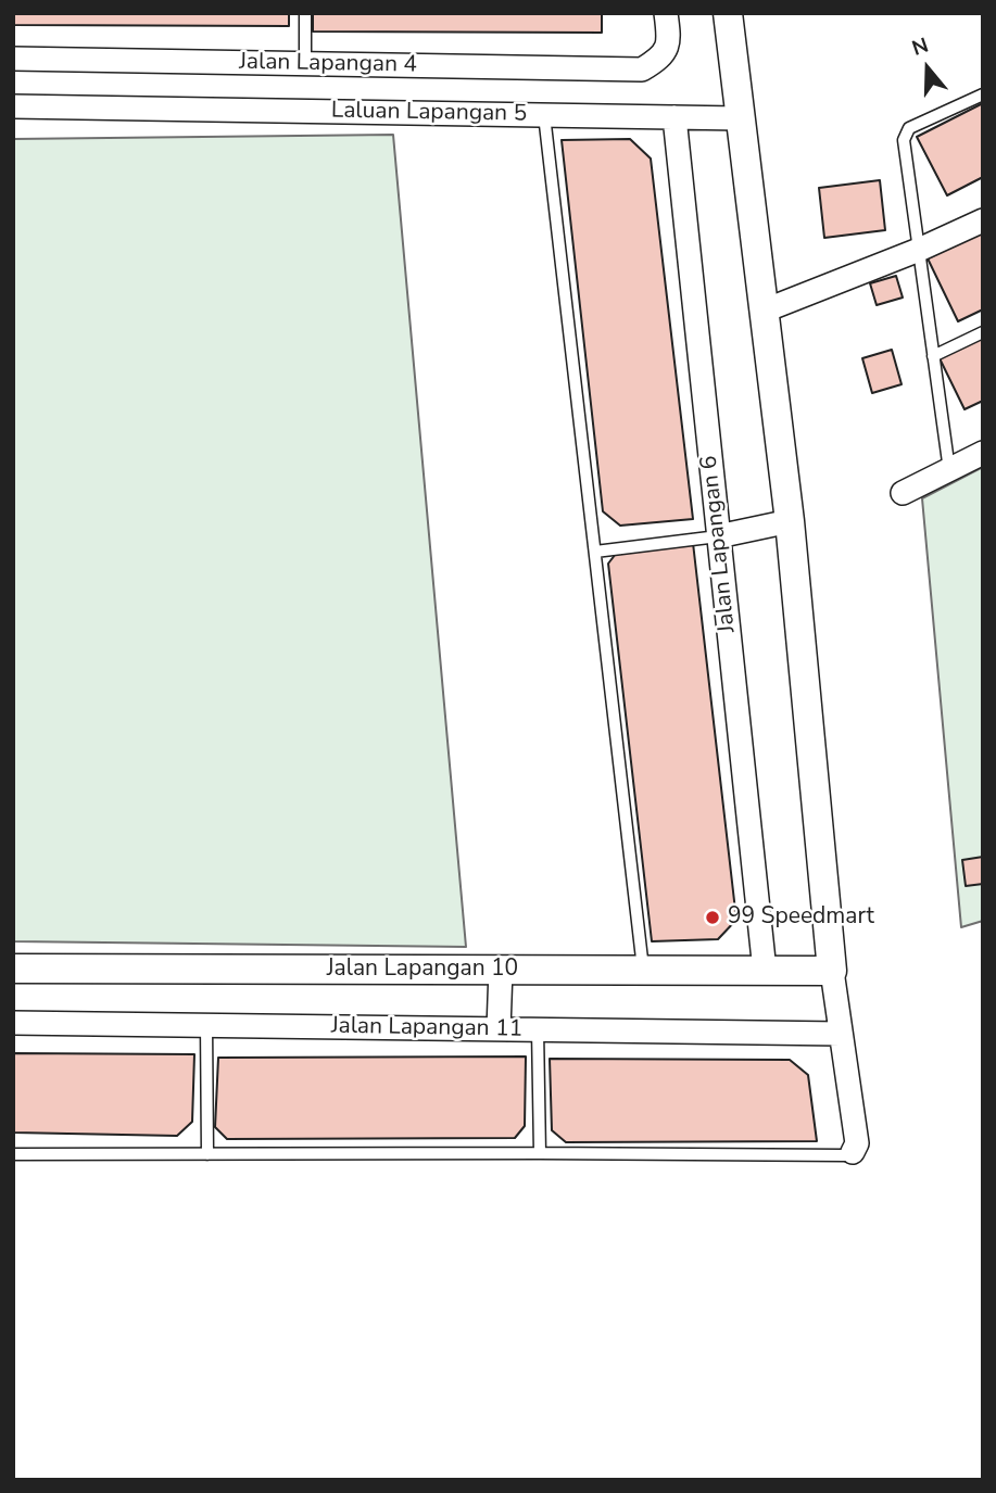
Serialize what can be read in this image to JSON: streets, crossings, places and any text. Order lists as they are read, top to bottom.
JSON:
{
  "streets": {
    "street": [
      "Jalan Lapangan 4",
      "Laluan Lapangan 5",
      "Jalan Lapangan 6",
      "Jalan Lapangan 10",
      "Jalan Lapangan 11"
    ]
  },
  "crossings": [
    ["Laluan Lapangan 5", "Jalan Lapangan 6"],
    ["Jalan Lapangan 6", "Jalan Lapangan 10"]
  ],
  "places": ["99 Speedmart"],
  "north": "top"
}
